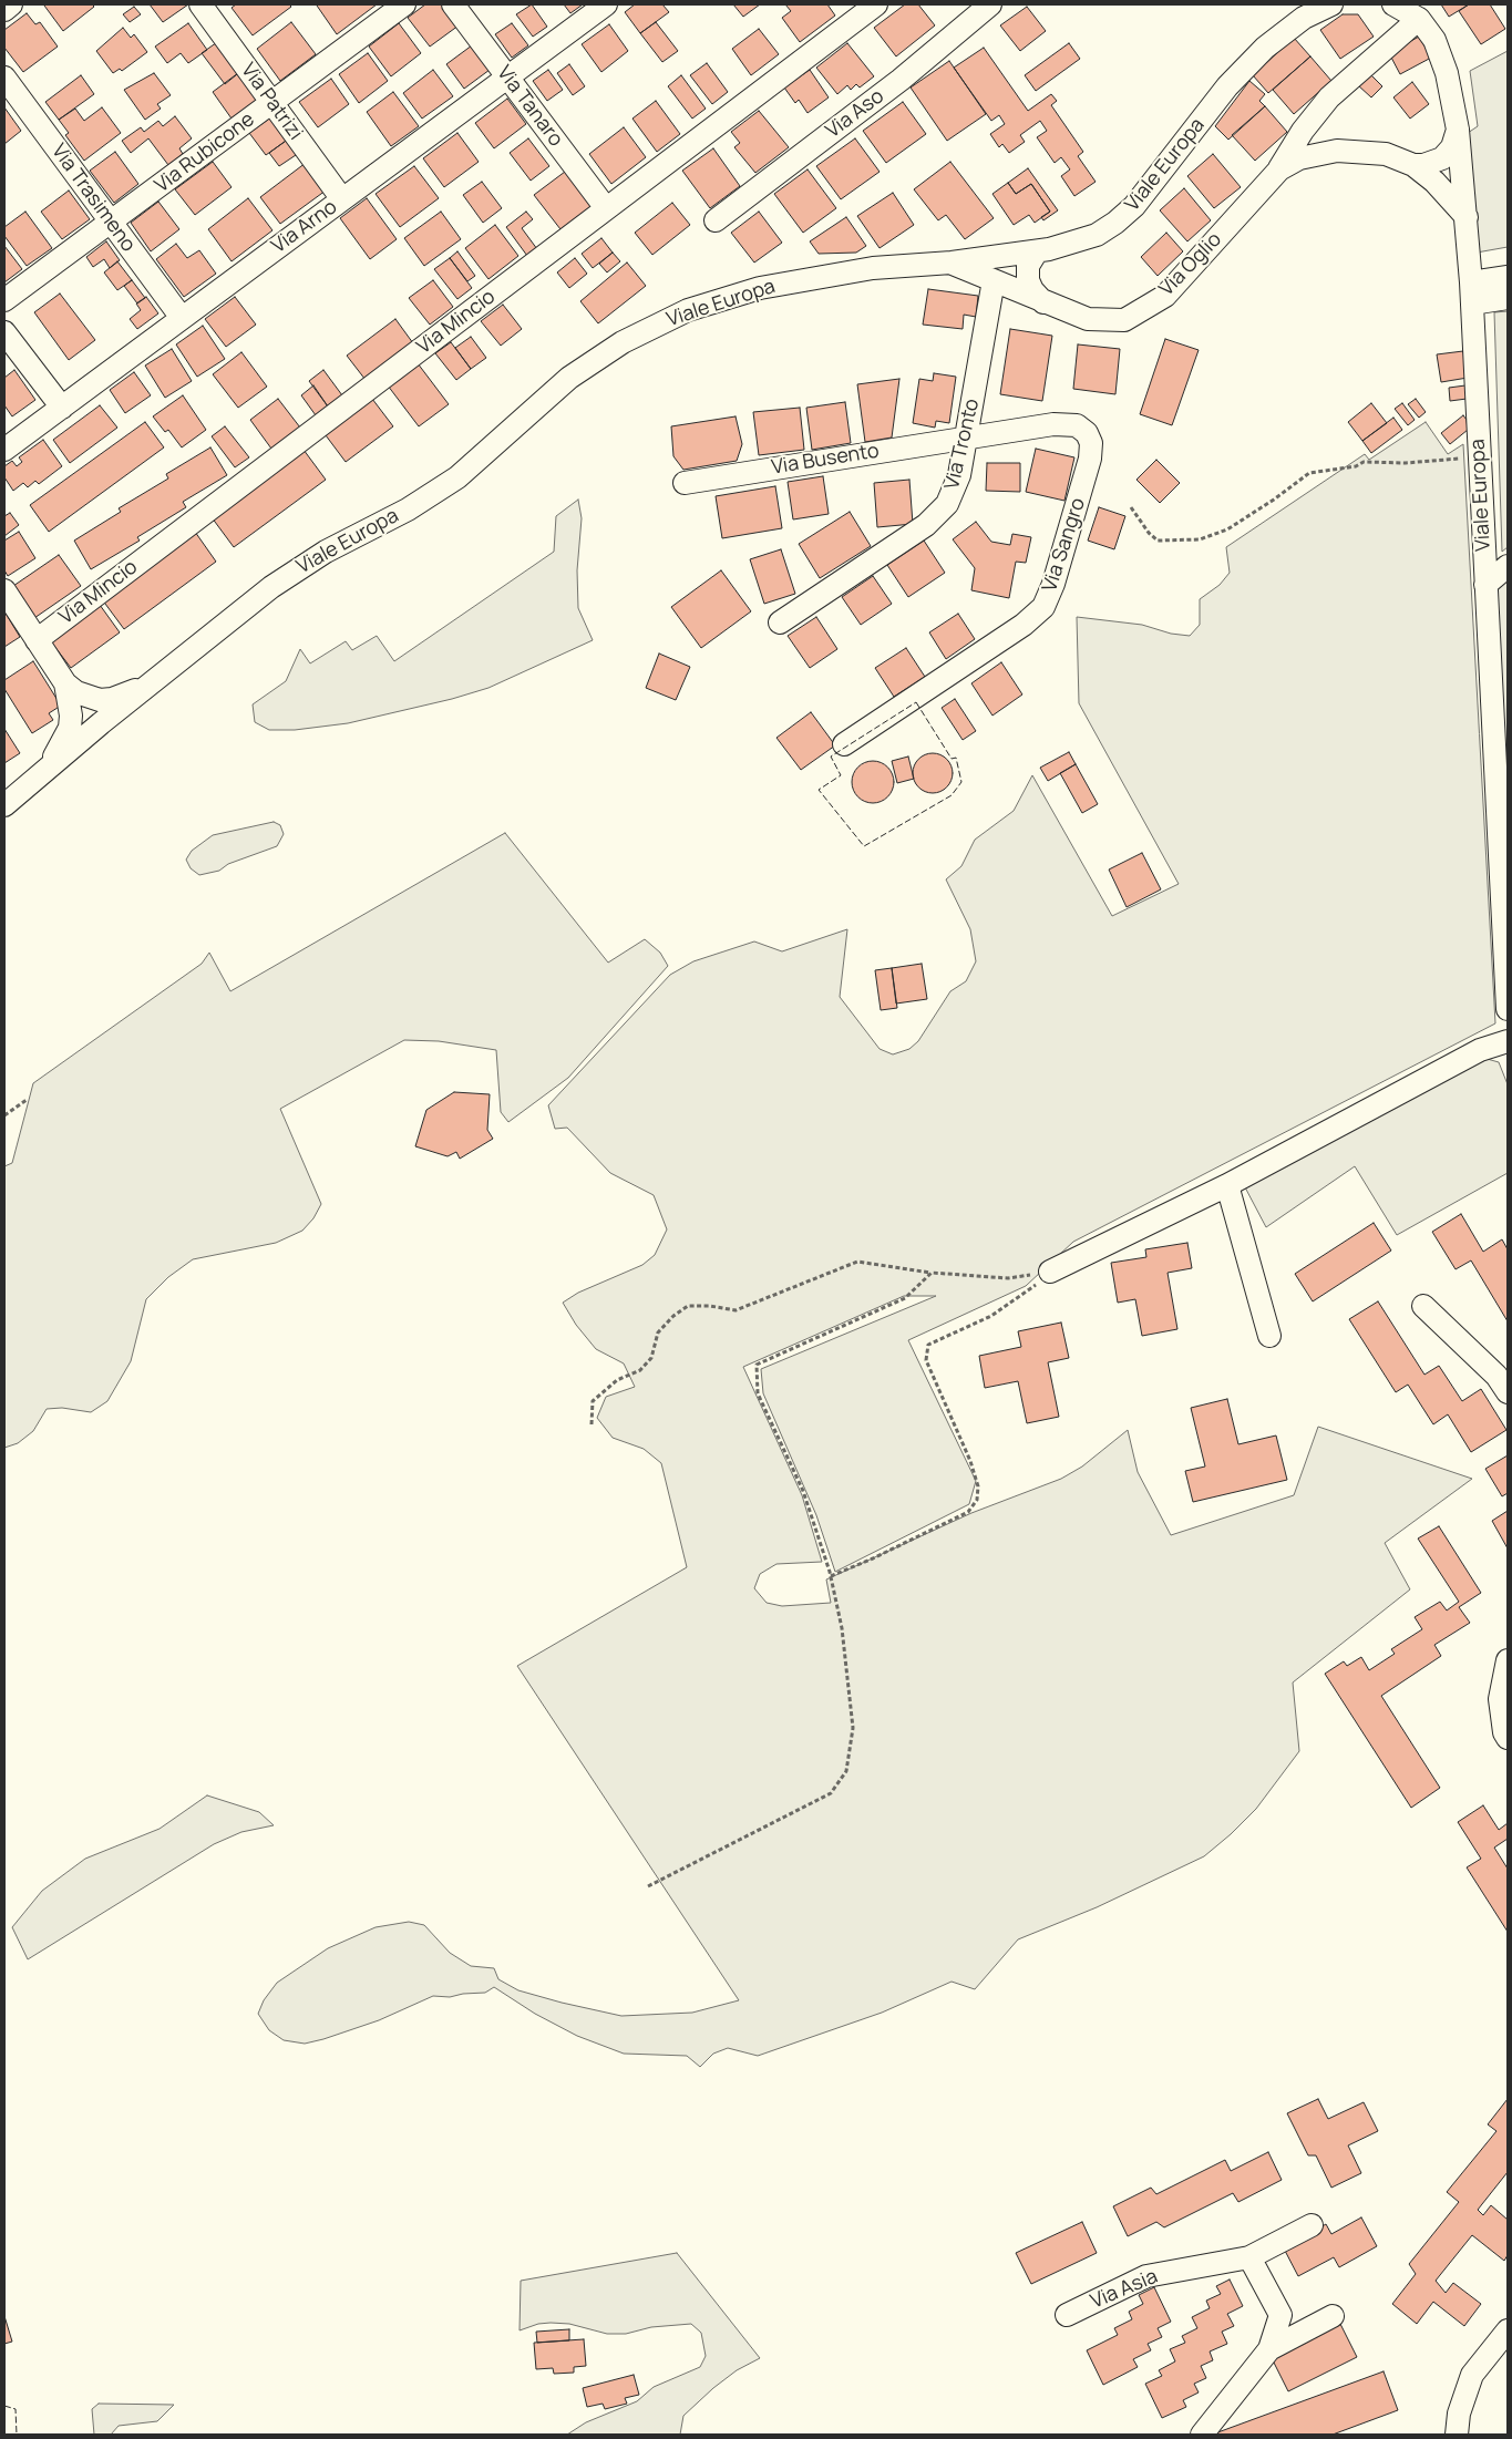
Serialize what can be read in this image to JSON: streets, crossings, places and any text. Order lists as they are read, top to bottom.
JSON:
{
  "streets": {
    "street": [
      "Via Patrizi",
      "Via Tanaro",
      "Via Aso",
      "Via Rubicone",
      "Viale Europa",
      "Via Trasimeno",
      "Via Arno",
      "Via Oglio",
      "Via Mincio",
      "Via Tronto",
      "Via Busento",
      "Via Sangro",
      "Via Asia"
    ]
  },
  "crossings": [
    ["Via Patrizi", "Via Rubicone"],
    ["Via Patrizi", "Via Arno"],
    ["Via Tanaro", "Via Arno"],
    ["Via Tanaro", "Via Mincio"],
    ["Via Rubicone", "Via Trasimeno"],
    ["Viale Europa", "Via Oglio"],
    ["Via Trasimeno", "Via Arno"],
    ["Via Oglio", "Via Tronto"],
    ["Via Tronto", "Via Busento"],
    ["Via Tronto", "Via Sangro"],
    ["Via Busento", "Via Sangro"]
  ]
}
